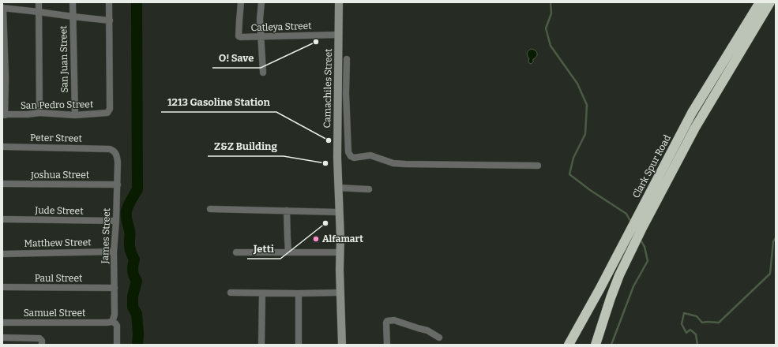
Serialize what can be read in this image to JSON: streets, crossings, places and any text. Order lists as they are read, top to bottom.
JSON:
{
  "streets": {
    "highway": ["Clark Spur Road"],
    "street": [
      "Catleya Street",
      "San Juan Street",
      "Camachiles Street",
      "San Pedro Street",
      "Peter Street",
      "Joshua Street",
      "Jude Street",
      "James Street",
      "Matthew Street",
      "Paul Street",
      "Samuel Street"
    ]
  },
  "crossings": [
    ["Catleya Street", "Camachiles Street"],
    ["San Juan Street", "San Pedro Street"],
    ["Peter Street", "James Street"],
    ["Joshua Street", "James Street"],
    ["Jude Street", "James Street"],
    ["James Street", "Matthew Street"],
    ["James Street", "Paul Street"],
    ["James Street", "Samuel Street"]
  ],
  "places": [
    "O! Save",
    "1213 Gasoline Station",
    "Z&Z Building",
    "Jetti",
    "Alfamart"
  ]
}
